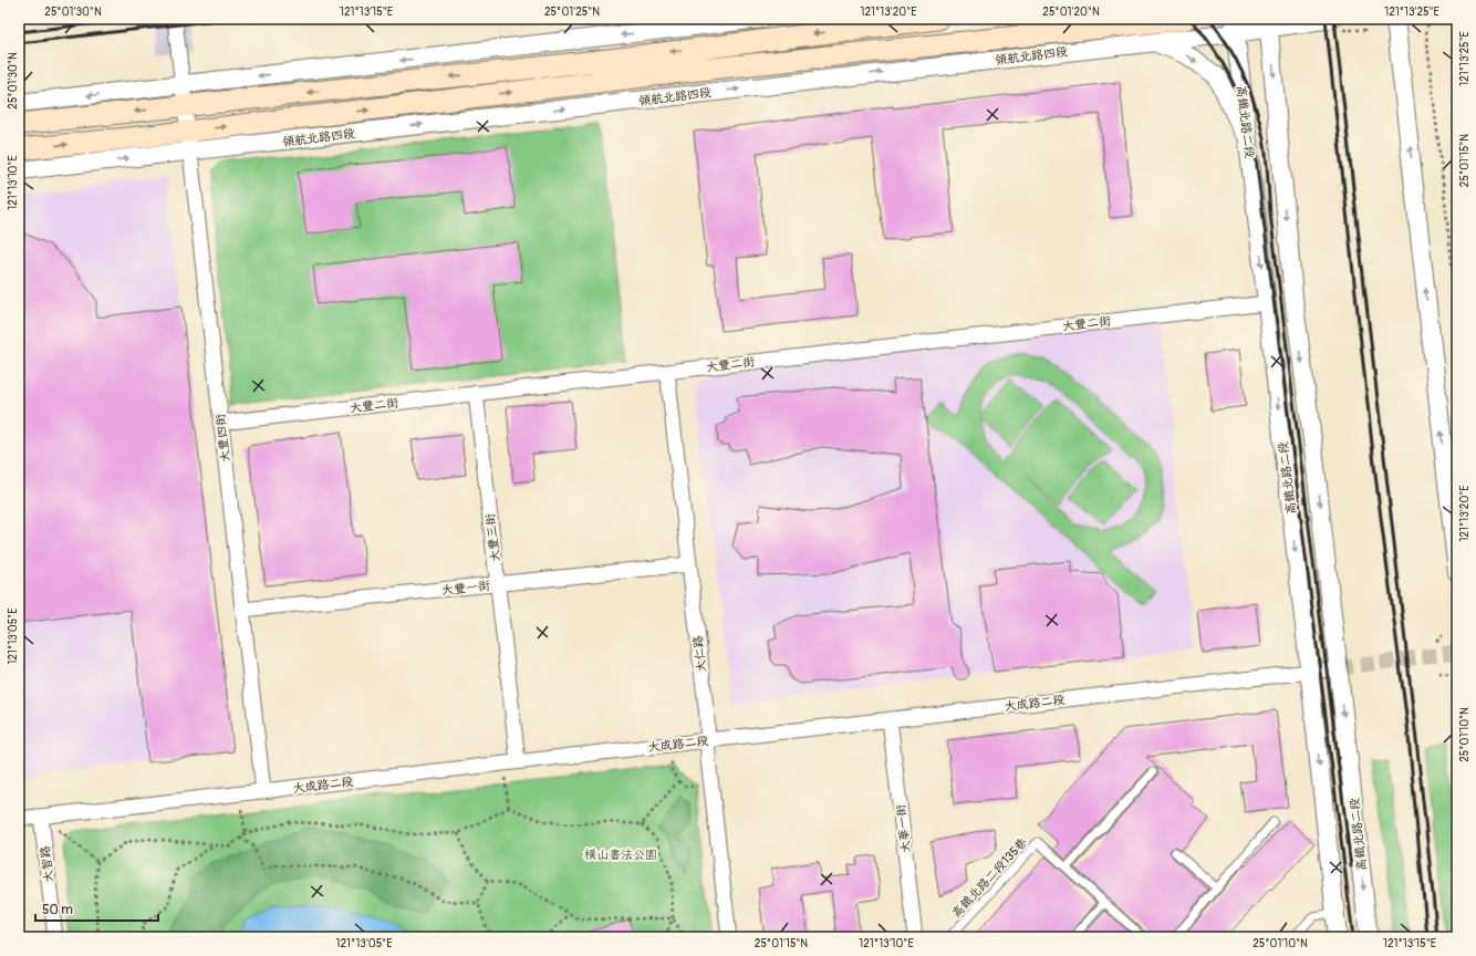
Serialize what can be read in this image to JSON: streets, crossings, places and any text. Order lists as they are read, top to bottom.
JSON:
{
  "streets": {
    "main road": ["領航北路四段"],
    "street": [
      "高鐵北路二段",
      "大豐二街",
      "大豐四街",
      "大豐三街",
      "大豐一街",
      "大仁路",
      "大成路二段",
      "大華一街",
      "大智路"
    ],
    "lane": ["高鐵北路二段135巷"]
  },
  "crossings": [
    ["領航北路四段", "高鐵北路二段"],
    ["領航北路四段", "大豐四街"],
    ["高鐵北路二段", "大豐二街"],
    ["高鐵北路二段", "大成路二段"],
    ["大豐二街", "大豐四街"],
    ["大豐二街", "大豐三街"],
    ["大豐二街", "大仁路"],
    ["大豐四街", "大豐一街"],
    ["大豐四街", "大成路二段"],
    ["大豐三街", "大豐一街"],
    ["大豐三街", "大成路二段"],
    ["大豐一街", "大仁路"],
    ["大仁路", "大成路二段"],
    ["大成路二段", "大華一街"],
    ["大成路二段", "大智路"]
  ],
  "parks": ["橫山書法公園"],
  "scale_bar": "50 m",
  "coordinates": [
    "25°01'30\"N",
    "121°13'15\"E",
    "25°01'25\"N",
    "121°13'20\"E",
    "25°01'20\"N",
    "121°13'25\"E",
    "25°01'15\"N",
    "121°13'10\"E",
    "121°13'05\"E",
    "25°01'10\"N"
  ]
}
